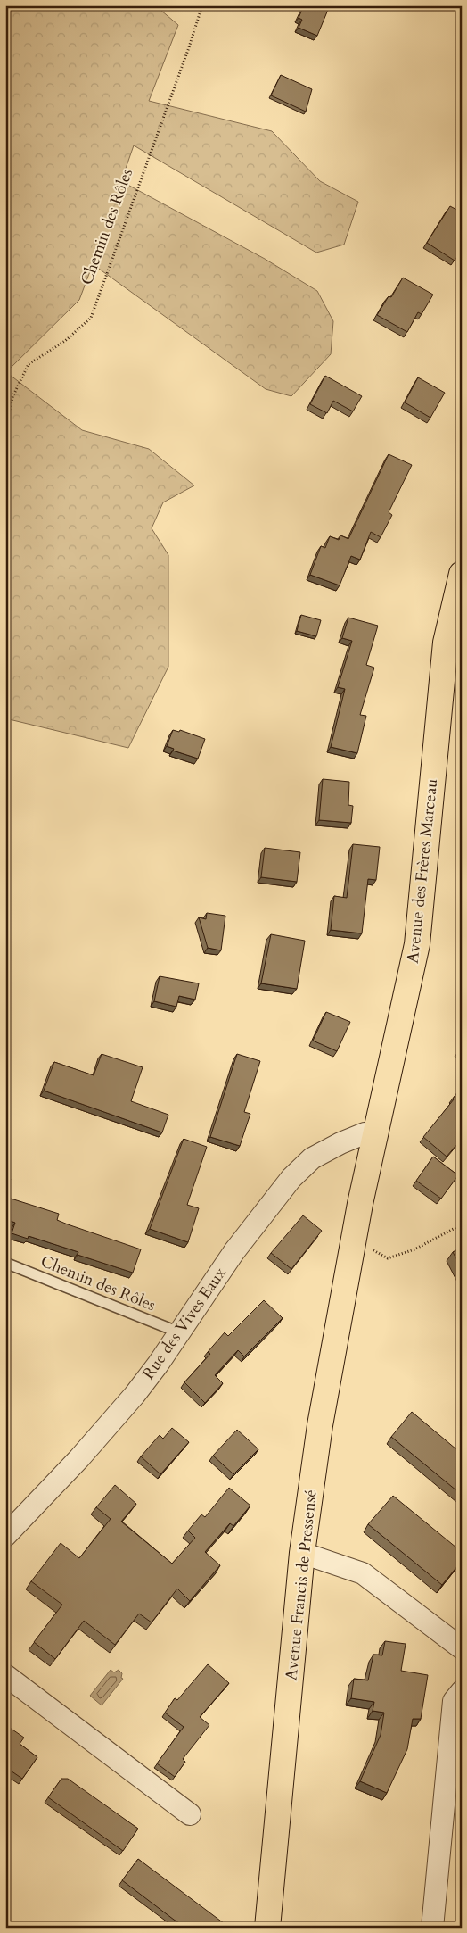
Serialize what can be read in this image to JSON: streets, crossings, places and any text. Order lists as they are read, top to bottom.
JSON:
{
  "streets": {
    "main road": ["Avenue des Frères Marceau", "Avenue Francis de Pressensé"],
    "street": ["Rue des Vives Eaux"],
    "lane": ["Chemin des Rôles"]
  },
  "crossings": [
    ["Chemin des Rôles", "Rue des Vives Eaux"],
    ["Avenue des Frères Marceau", "Rue des Vives Eaux"],
    ["Avenue des Frères Marceau", "Avenue Francis de Pressensé"]
  ]
}
